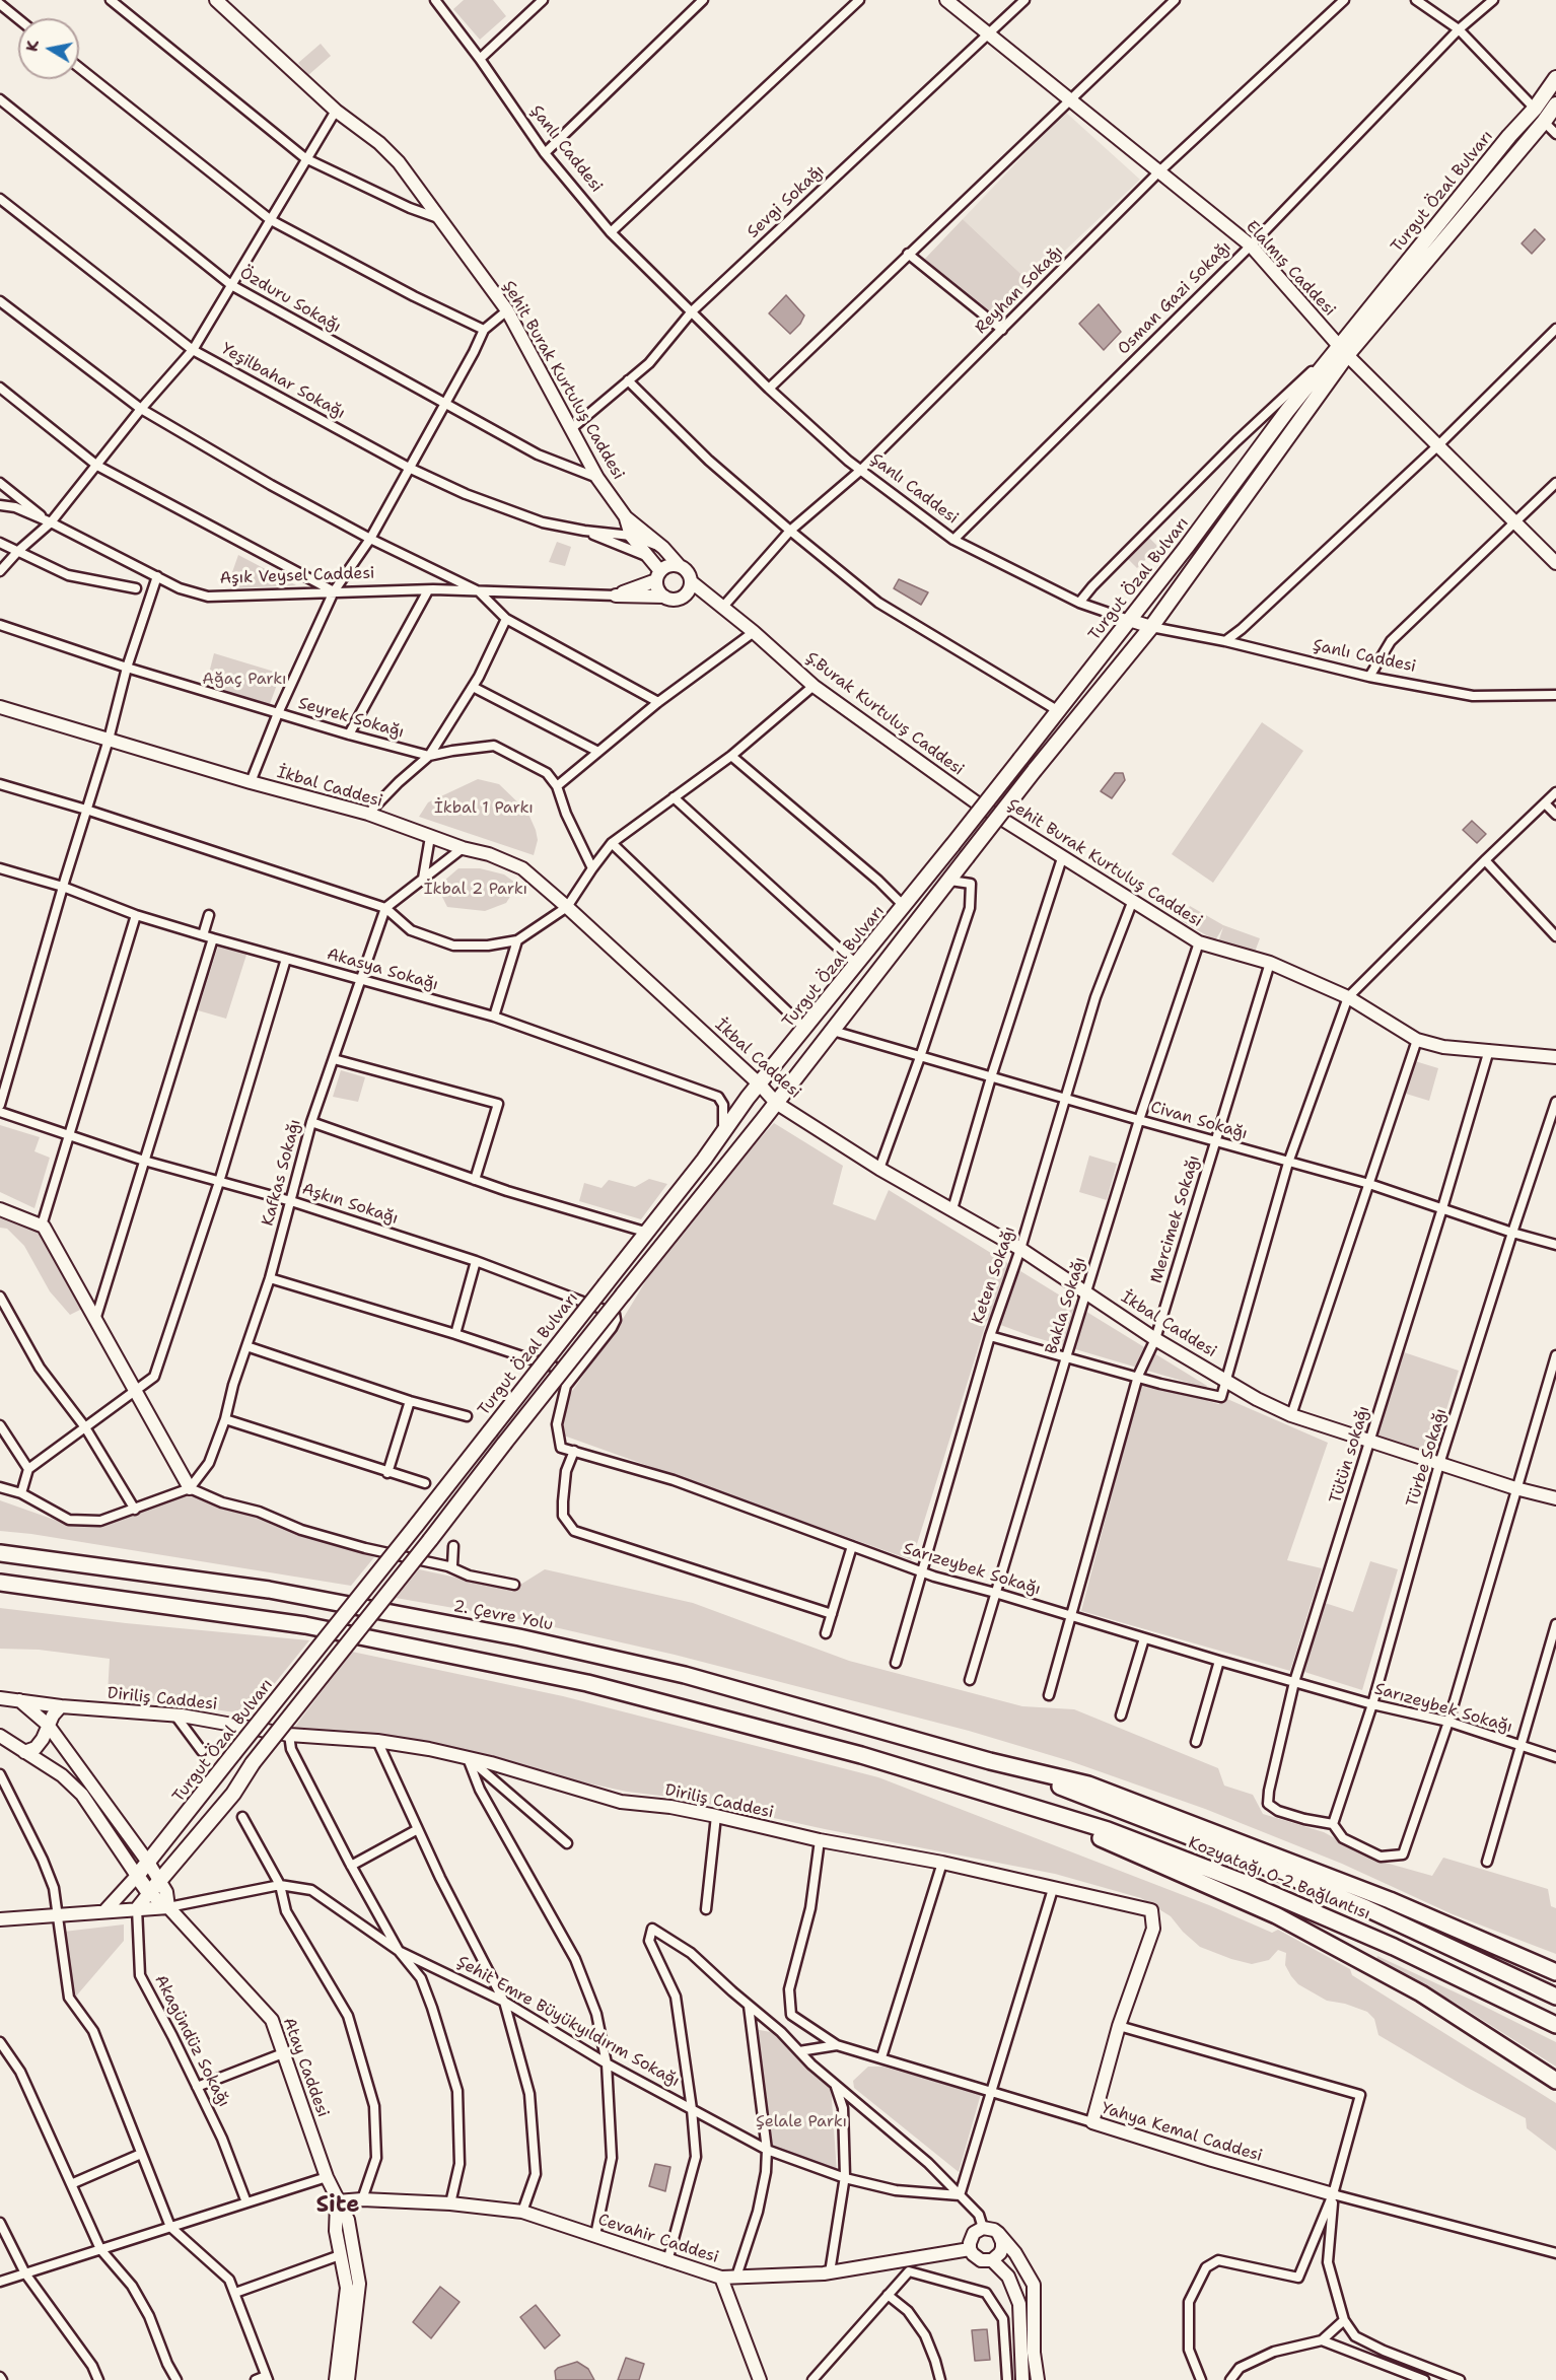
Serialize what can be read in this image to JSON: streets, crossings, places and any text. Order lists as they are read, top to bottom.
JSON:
{
  "streets": {
    "highway": ["2. Çevre Yolu", "Kozyatağı O-2 Bağlantısı"],
    "main road": ["Turgut Özal Bulvarı", "Atay Caddesi"],
    "street": [
      "Şanlı Caddesi",
      "Sevgi Sokağı",
      "Elalmış Caddesi",
      "Reyhan Sokağı",
      "Osman Gazi Sokağı",
      "Özduru Sokağı",
      "Şehit Burak Kurtuluş Caddesi",
      "Yeşilbahar Sokağı",
      "Aşık Veysel Caddesi",
      "Ş.Burak Kurtuluş Caddesi",
      "Seyrek Sokağı",
      "İkbal Caddesi",
      "Akasya Sokağı",
      "Civan Sokağı",
      "Kafkas Sokağı",
      "Aşkın Sokağı",
      "Mercimek Sokağı",
      "Keten Sokağı",
      "Bakla Sokağı",
      "Tütün sokağı",
      "Türbe Sokağı",
      "Sarızeybek Sokağı",
      "Diriliş Caddesi",
      "Şehit Emre Büyükyıldırım Sokağı",
      "Akagündüz Sokağı",
      "Yahya Kemal Caddesi",
      "Cevahir Caddesi"
    ]
  },
  "crossings": [
    ["Şanlı Caddesi", "Turgut Özal Bulvarı"],
    ["Şanlı Caddesi", "Sevgi Sokağı"],
    ["Şanlı Caddesi", "Reyhan Sokağı"],
    ["Şanlı Caddesi", "Osman Gazi Sokağı"],
    ["Turgut Özal Bulvarı", "Elalmış Caddesi"],
    ["Turgut Özal Bulvarı", "İkbal Caddesi"],
    ["Turgut Özal Bulvarı", "Akasya Sokağı"],
    ["Turgut Özal Bulvarı", "Civan Sokağı"],
    ["Turgut Özal Bulvarı", "Atay Caddesi"],
    ["Sevgi Sokağı", "Elalmış Caddesi"],
    ["Sevgi Sokağı", "Şehit Burak Kurtuluş Caddesi"],
    ["Elalmış Caddesi", "Reyhan Sokağı"],
    ["Elalmış Caddesi", "Osman Gazi Sokağı"],
    ["Reyhan Sokağı", "Ş.Burak Kurtuluş Caddesi"],
    ["Özduru Sokağı", "Şehit Burak Kurtuluş Caddesi"],
    ["Şehit Burak Kurtuluş Caddesi", "Yeşilbahar Sokağı"],
    ["Şehit Burak Kurtuluş Caddesi", "Aşık Veysel Caddesi"],
    ["Şehit Burak Kurtuluş Caddesi", "Ş.Burak Kurtuluş Caddesi"],
    ["Şehit Burak Kurtuluş Caddesi", "Mercimek Sokağı"],
    ["Şehit Burak Kurtuluş Caddesi", "Keten Sokağı"],
    ["Şehit Burak Kurtuluş Caddesi", "Bakla Sokağı"],
    ["Şehit Burak Kurtuluş Caddesi", "Tütün sokağı"],
    ["İkbal Caddesi", "Mercimek Sokağı"],
    ["İkbal Caddesi", "Keten Sokağı"],
    ["İkbal Caddesi", "Bakla Sokağı"],
    ["İkbal Caddesi", "Tütün sokağı"],
    ["İkbal Caddesi", "Türbe Sokağı"],
    ["Akasya Sokağı", "Kafkas Sokağı"],
    ["Civan Sokağı", "Mercimek Sokağı"],
    ["Civan Sokağı", "Keten Sokağı"],
    ["Civan Sokağı", "Bakla Sokağı"],
    ["Civan Sokağı", "Tütün sokağı"],
    ["Civan Sokağı", "Türbe Sokağı"],
    ["Kafkas Sokağı", "Aşkın Sokağı"],
    ["Mercimek Sokağı", "Sarızeybek Sokağı"],
    ["Keten Sokağı", "Sarızeybek Sokağı"],
    ["Bakla Sokağı", "Sarızeybek Sokağı"],
    ["Tütün sokağı", "Türbe Sokağı"],
    ["Tütün sokağı", "Sarızeybek Sokağı"],
    ["Türbe Sokağı", "Sarızeybek Sokağı"],
    ["2. Çevre Yolu", "Kozyatağı O-2 Bağlantısı"],
    ["Diriliş Caddesi", "Atay Caddesi"],
    ["Diriliş Caddesi", "Yahya Kemal Caddesi"],
    ["Şehit Emre Büyükyıldırım Sokağı", "Atay Caddesi"],
    ["Atay Caddesi", "Cevahir Caddesi"]
  ],
  "districts": ["Site"],
  "parks": [
    "Ağaç Parkı",
    "İkbal 1 Parkı",
    "İkbal 2 Parkı",
    "Şelale Parkı"
  ],
  "north": "left"
}
